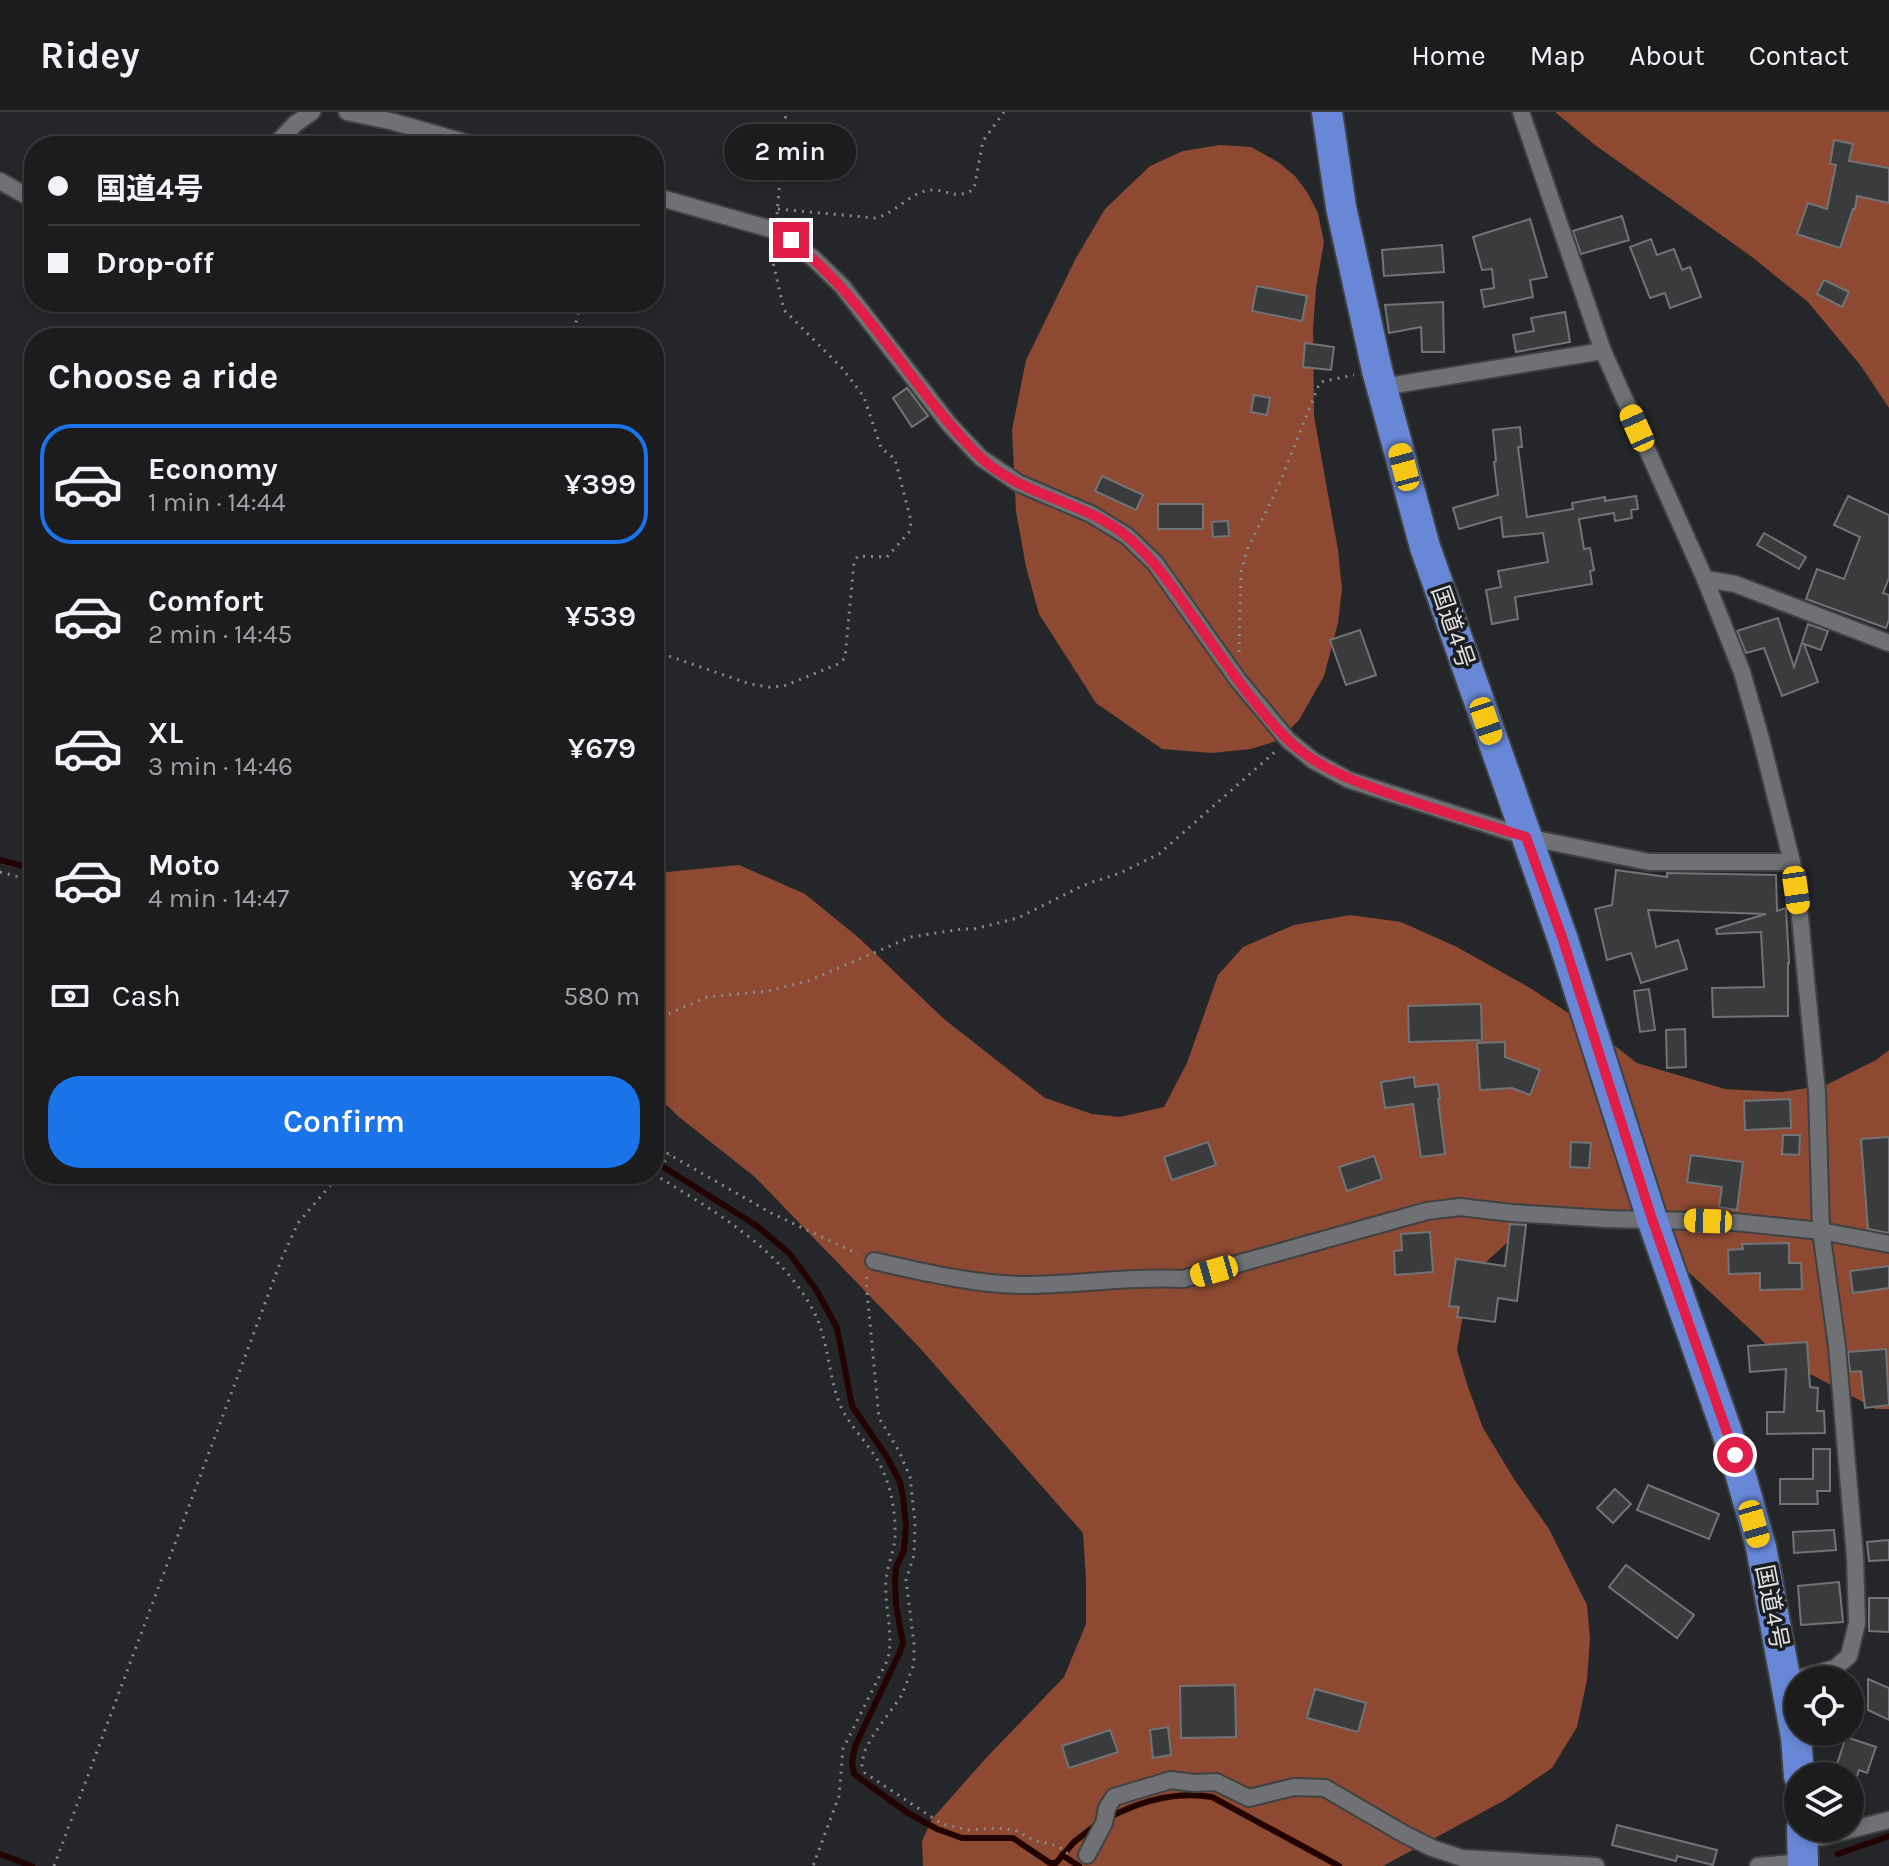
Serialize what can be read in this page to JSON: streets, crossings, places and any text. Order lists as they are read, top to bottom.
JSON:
{
  "streets": {
    "highway": ["国道4号"]
  },
  "page": {
    "header": "Ridey",
    "nav": [
      "Home",
      "Map",
      "About",
      "Contact"
    ],
    "bubble": "2 min",
    "banner": ["国道4号", "Drop-off"],
    "heading": "Choose a ride",
    "list": [
      {
        "name": "Economy",
        "note": "1 min · 14:44",
        "value": "¥399"
      },
      {
        "name": "Comfort",
        "note": "2 min · 14:45",
        "value": "¥539"
      },
      {
        "name": "XL",
        "note": "3 min · 14:46",
        "value": "¥679"
      },
      {
        "name": "Moto",
        "note": "4 min · 14:47",
        "value": "¥674"
      }
    ],
    "pay": ["Cash", "580 m"],
    "buttons": "Confirm"
  }
}
